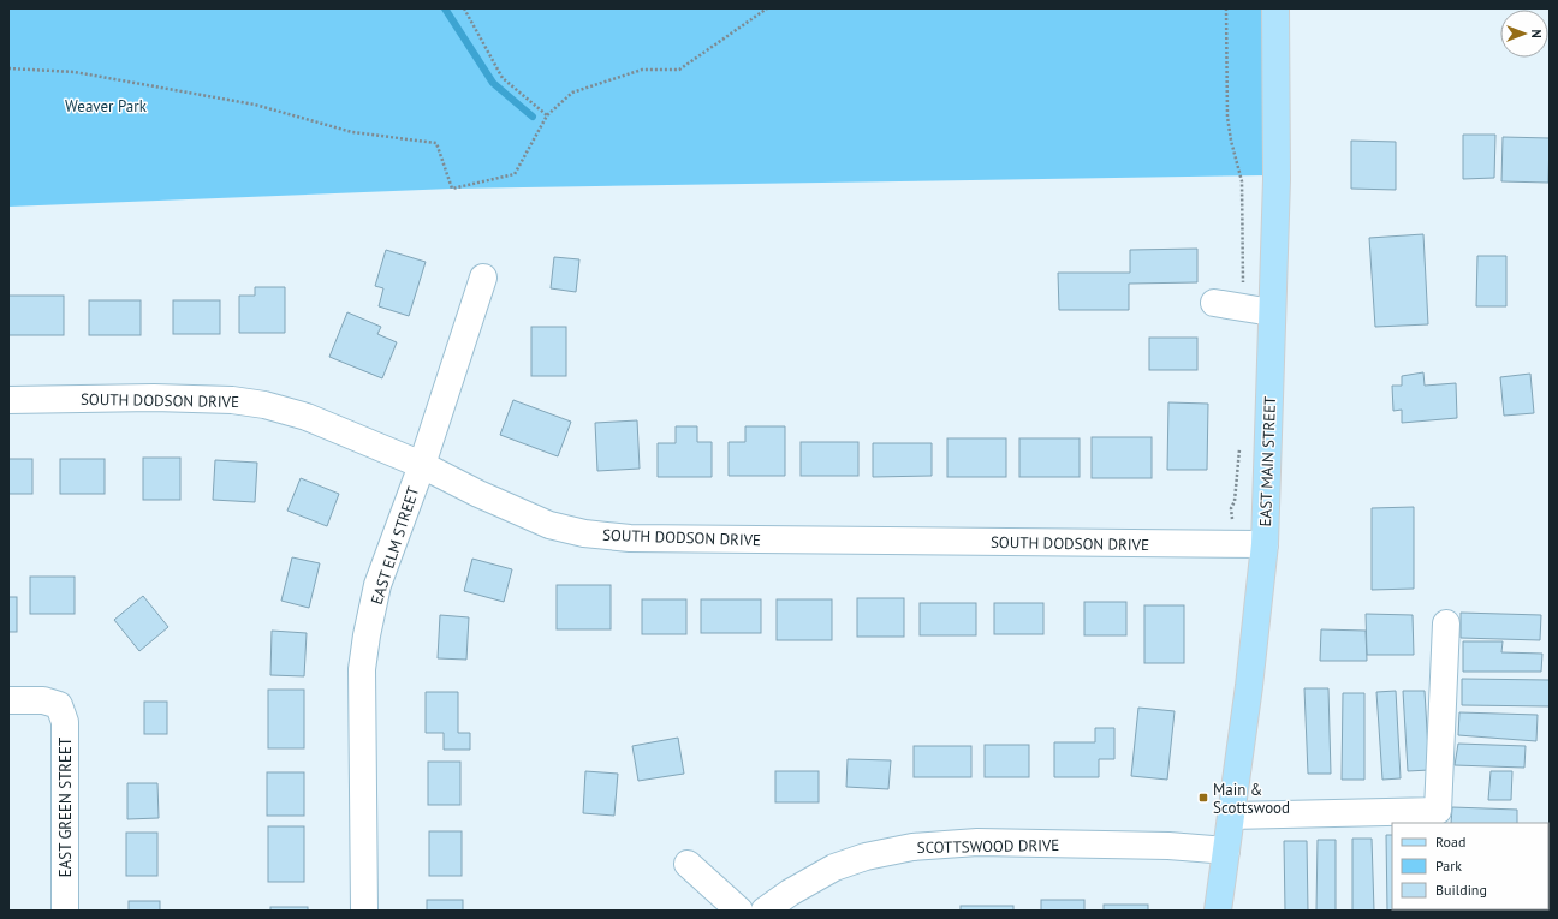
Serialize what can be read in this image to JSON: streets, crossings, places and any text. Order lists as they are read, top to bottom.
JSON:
{
  "streets": {
    "main road": ["EAST MAIN STREET"],
    "street": [
      "SOUTH DODSON DRIVE",
      "EAST ELM STREET",
      "EAST GREEN STREET",
      "SCOTTSWOOD DRIVE"
    ]
  },
  "crossings": [
    ["SOUTH DODSON DRIVE", "EAST MAIN STREET"],
    ["SOUTH DODSON DRIVE", "EAST ELM STREET"],
    ["EAST MAIN STREET", "SCOTTSWOOD DRIVE"]
  ],
  "parks": ["Weaver Park"],
  "places": {
    "transit": ["Main & Scottswood"]
  },
  "legend": ["Road", "Park", "Building"],
  "north": "right"
}
